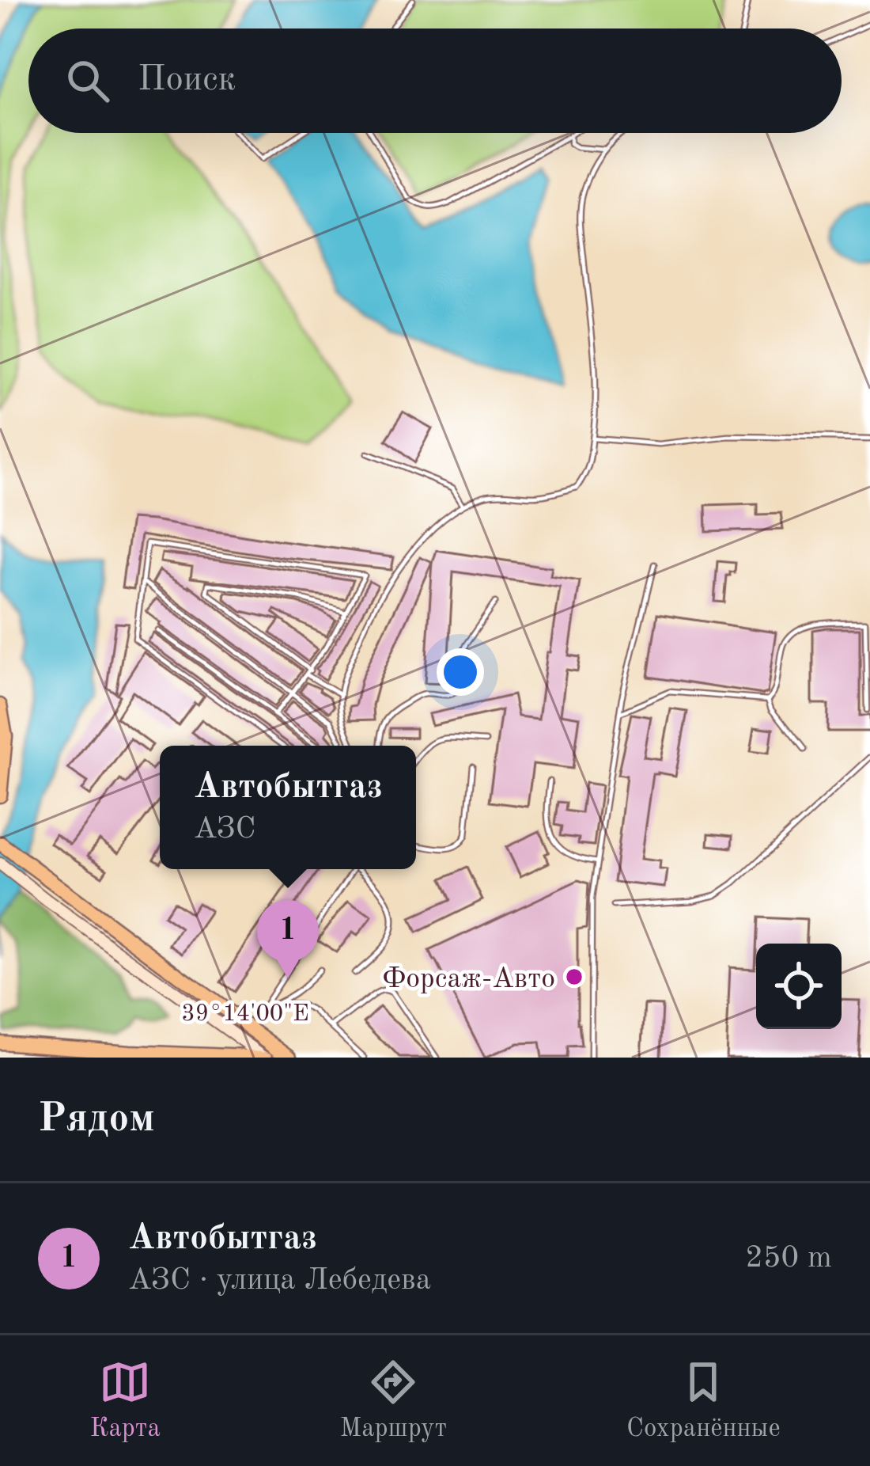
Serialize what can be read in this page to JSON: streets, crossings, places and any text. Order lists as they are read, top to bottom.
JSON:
{
  "places": ["Форсаж-Авто"],
  "page": {
    "search": "Поиск",
    "popup": ["Автобытгаз", "АЗС"],
    "pins": "1",
    "heading": "Рядом",
    "list": [
      {
        "mark": "1",
        "name": "Автобытгаз",
        "note": "АЗС · улица Лебедева",
        "value": "250 m"
      }
    ],
    "nav": ["Карта", "Маршрут", "Сохранённые"]
  },
  "coordinates": ["39°14'00\"E"]
}
